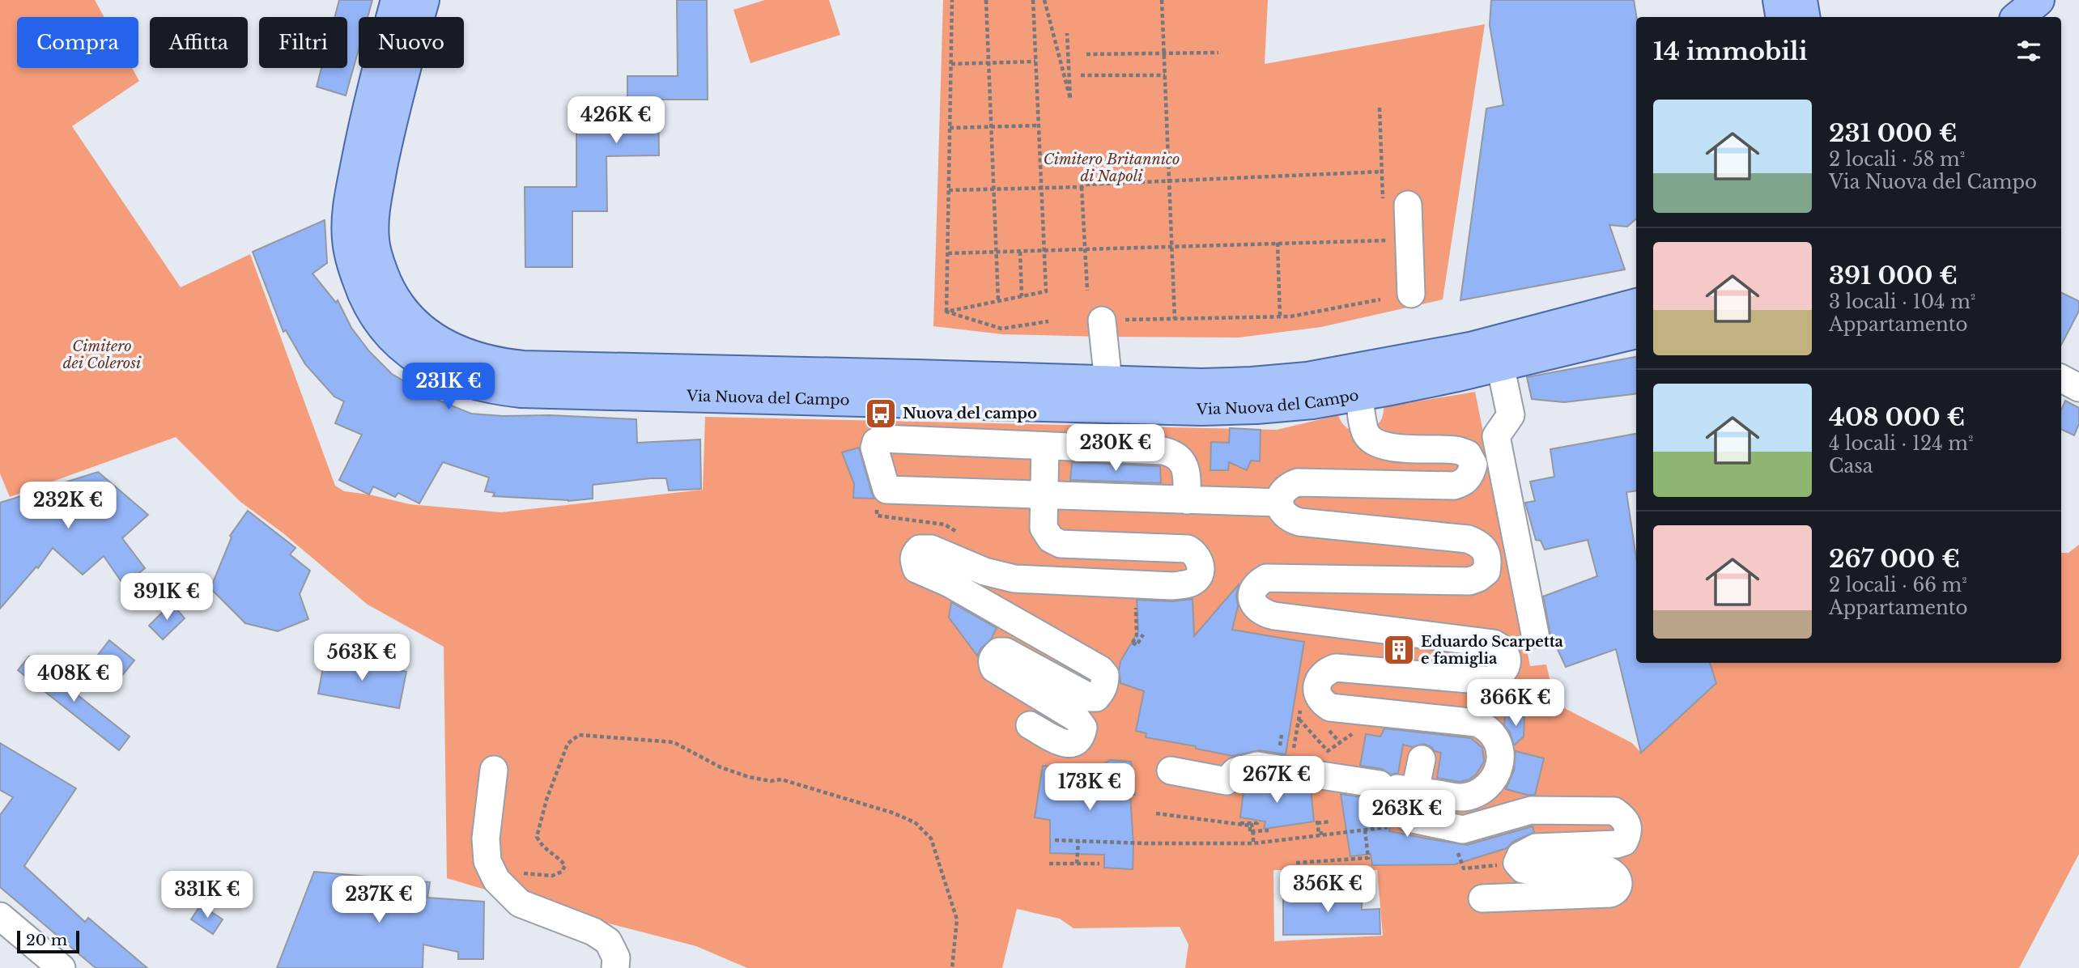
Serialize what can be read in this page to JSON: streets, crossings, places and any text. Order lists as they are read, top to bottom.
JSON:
{
  "streets": {
    "main road": ["Via Nuova del Campo"]
  },
  "parks": ["Cimitero Britannico di Napoli", "Cimitero dei Colerosi"],
  "places": {
    "bus stop": ["Nuova del campo"],
    "building": ["Eduardo Scarpetta e famiglia"]
  },
  "scale_bar": "20 m",
  "page": {
    "chip": [
      "Compra",
      "Affitta",
      "Filtri",
      "Nuovo"
    ],
    "heading": "14 immobili",
    "list": [
      {
        "name": "231 000 €",
        "note": "2 locali · 58 m² · Via Nuova del Campo"
      },
      {
        "name": "391 000 €",
        "note": "3 locali · 104 m² · Appartamento"
      },
      {
        "name": "408 000 €",
        "note": "4 locali · 124 m² · Casa"
      },
      {
        "name": "267 000 €",
        "note": "2 locali · 66 m² · Appartamento"
      }
    ],
    "price": [
      "426K €",
      "231K €",
      "230K €",
      "232K €",
      "391K €",
      "563K €",
      "408K €",
      "366K €",
      "267K €",
      "173K €",
      "263K €",
      "356K €",
      "331K €",
      "237K €"
    ],
    "scale": "20 m"
  }
}
